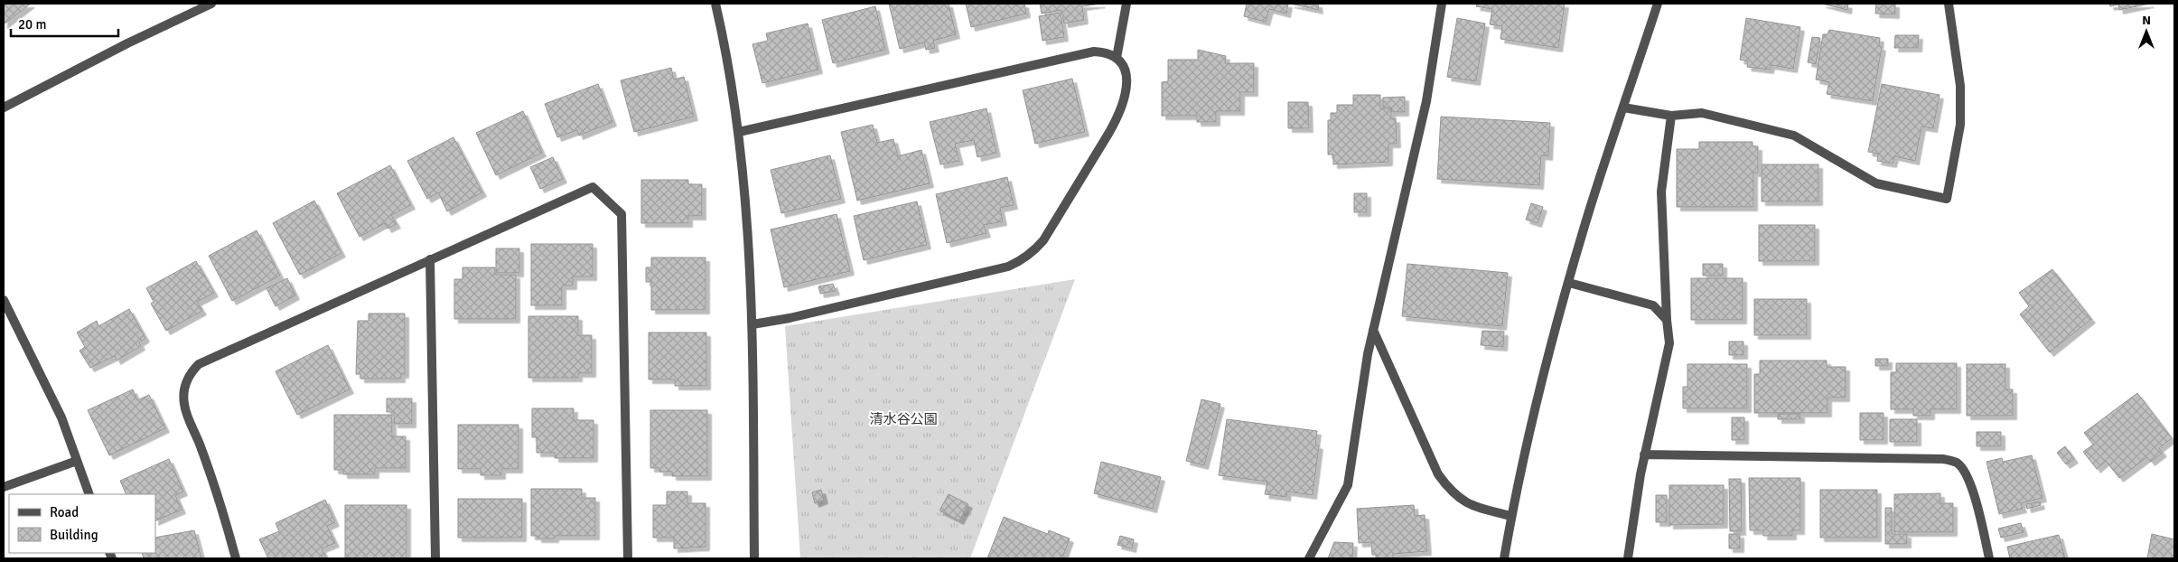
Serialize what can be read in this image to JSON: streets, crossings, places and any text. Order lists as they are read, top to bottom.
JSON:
{
  "parks": ["清水谷公園"],
  "legend": ["Road", "Building"],
  "scale_bar": "20 m",
  "north": "top"
}
